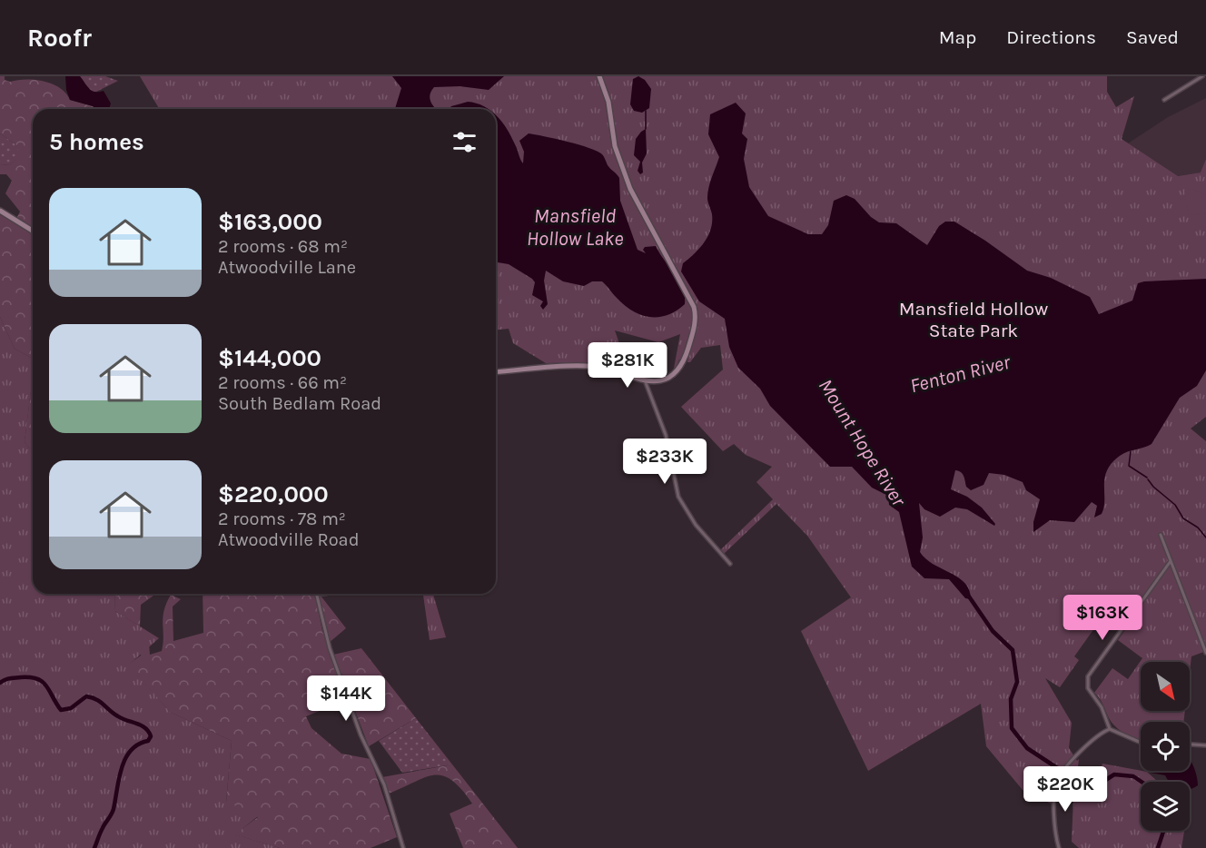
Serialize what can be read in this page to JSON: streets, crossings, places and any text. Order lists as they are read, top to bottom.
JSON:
{
  "water": ["Mansfield Hollow Lake", "Fenton River", "Mount Hope River"],
  "parks": ["Mansfield Hollow State Park"],
  "north": "bottom right",
  "page": {
    "header": "Roofr",
    "nav": ["Map", "Directions", "Saved"],
    "heading": "5 homes",
    "list": [
      {
        "name": "$163,000",
        "note": "2 rooms · 68 m² · Atwoodville Lane"
      },
      {
        "name": "$144,000",
        "note": "2 rooms · 66 m² · South Bedlam Road"
      },
      {
        "name": "$220,000",
        "note": "2 rooms · 78 m² · Atwoodville Road"
      }
    ],
    "price": [
      "$281K",
      "$233K",
      "$163K",
      "$144K",
      "$220K"
    ]
  }
}
